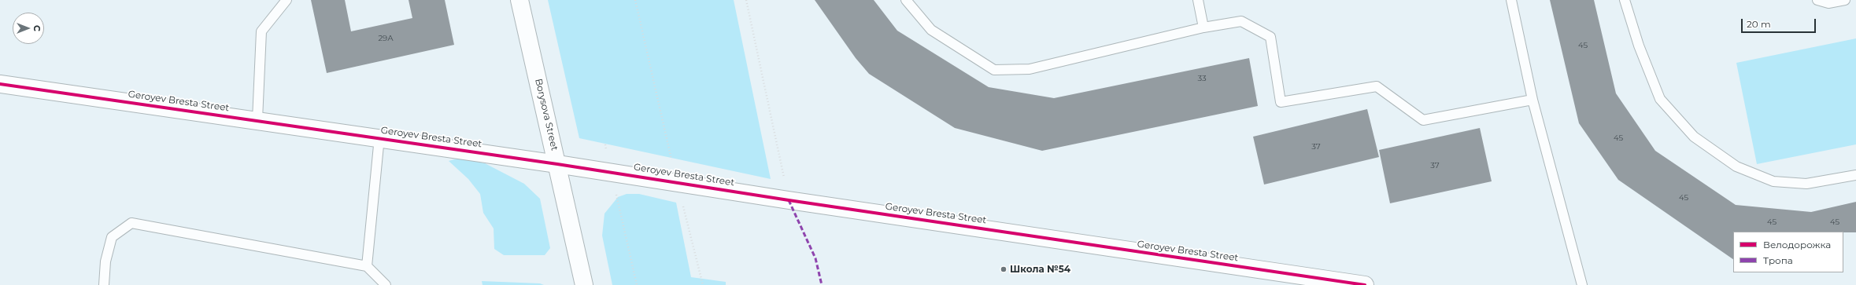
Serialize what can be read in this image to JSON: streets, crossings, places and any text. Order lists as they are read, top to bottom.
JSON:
{
  "streets": {
    "street": ["Geroyev Bresta Street", "Borysova Street"]
  },
  "crossings": [
    ["Geroyev Bresta Street", "Borysova Street"]
  ],
  "places": ["Школа №54"],
  "house_numbers": [
    "29А",
    "45",
    "33",
    "45",
    "37",
    "37",
    "45",
    "45",
    "45"
  ],
  "legend": ["Велодорожка", "Тропа"],
  "scale_bar": "20 m",
  "north": "right"
}
